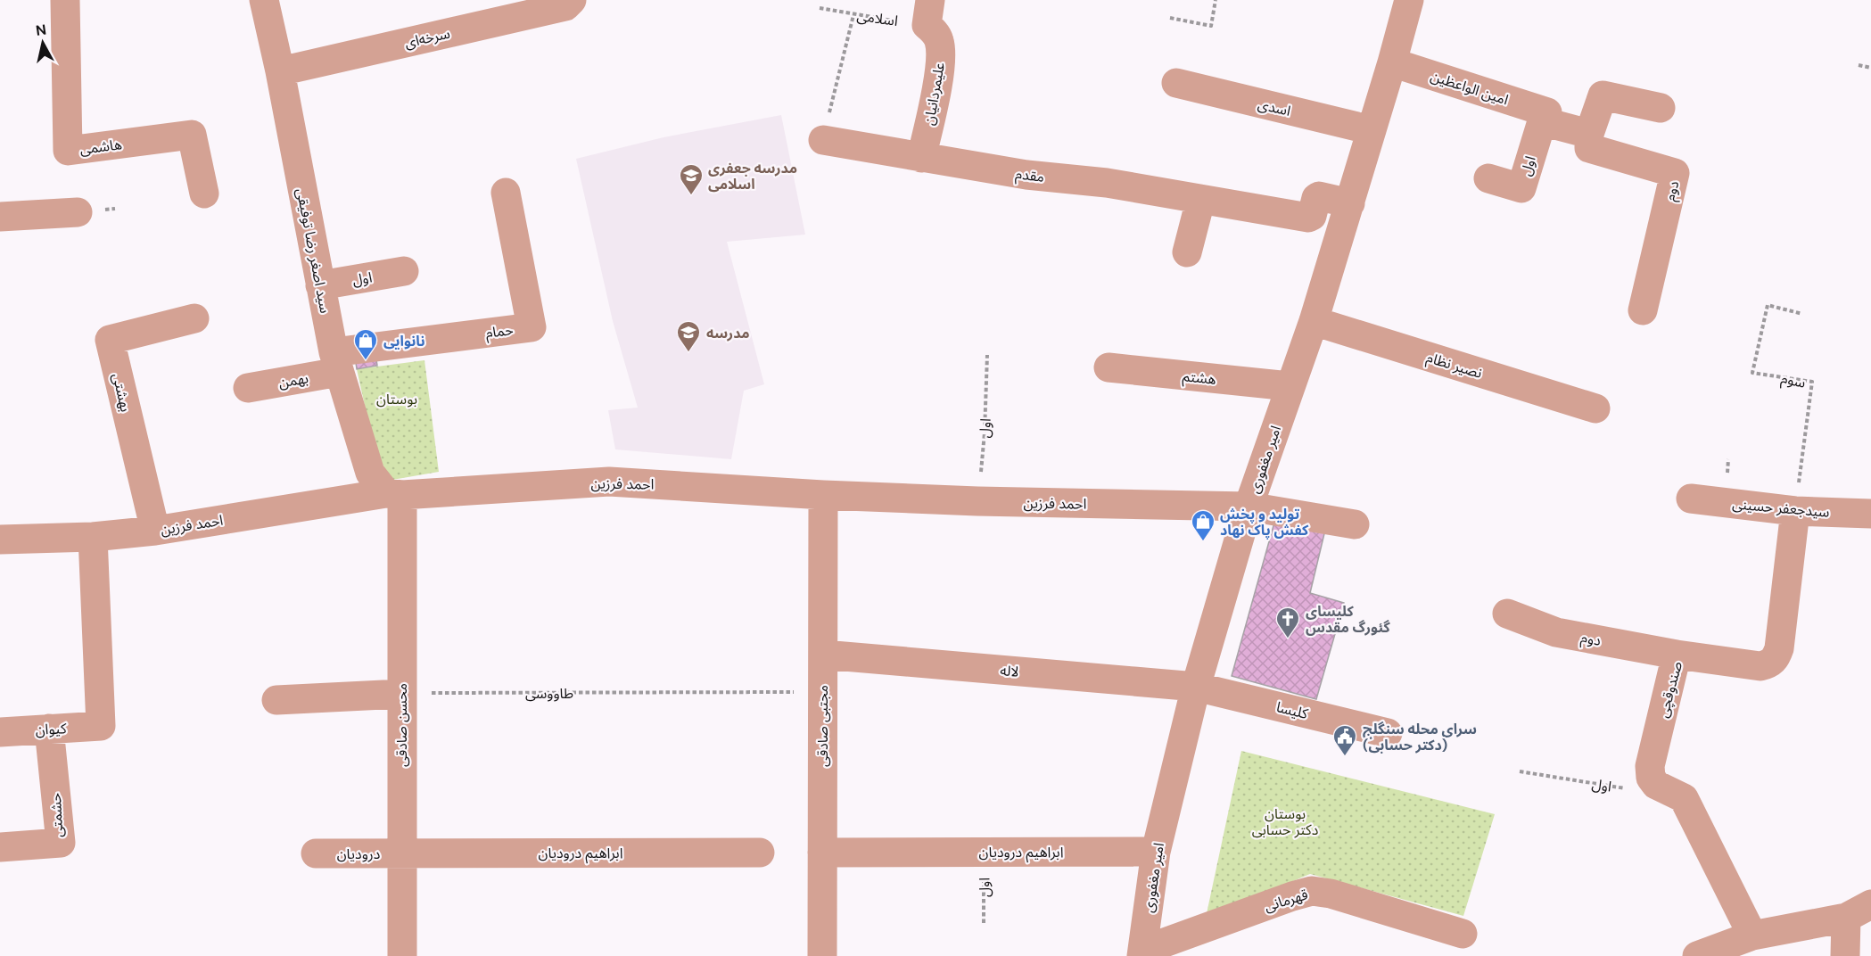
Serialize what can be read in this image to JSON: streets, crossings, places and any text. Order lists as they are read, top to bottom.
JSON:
{
  "streets": {
    "street": [
      "سرخه‌ای",
      "امین الواعظین",
      "علیمردانیان",
      "اسدی",
      "هاشمی",
      "اول",
      "مقدم",
      "دوم",
      "سید اصغر رضا توفیقی",
      "حمام",
      "نصیر نظام",
      "هشتم",
      "بهمن",
      "بهشتی",
      "امیر مغفوری",
      "احمد فرزین",
      "سیدجعفر حسینی",
      "لاله",
      "صندوقچی",
      "کلیسا",
      "محسن صادقی",
      "مجتبی صادقی",
      "کیوان",
      "حشمتی",
      "ابراهیم درودیان",
      "درودیان",
      "قهرمانی"
    ],
    "path": ["اسلامی", "سوم", "طاووسی"]
  },
  "crossings": [
    ["اسلامی", "علیمردانیان"],
    ["سرخه‌ای", "سید اصغر رضا توفیقی"],
    ["امین الواعظین", "اول"],
    ["امین الواعظین", "دوم"],
    ["امین الواعظین", "امیر مغفوری"],
    ["علیمردانیان", "مقدم"],
    ["اسدی", "امیر مغفوری"],
    ["اول", "سید اصغر رضا توفیقی"],
    ["اول", "احمد فرزین"],
    ["اول", "ابراهیم درودیان"],
    ["مقدم", "امیر مغفوری"],
    ["دوم", "صندوقچی"],
    ["سید اصغر رضا توفیقی", "حمام"],
    ["سید اصغر رضا توفیقی", "بهمن"],
    ["سید اصغر رضا توفیقی", "احمد فرزین"],
    ["سید اصغر رضا توفیقی", "محسن صادقی"],
    ["حمام", "بهمن"],
    ["نصیر نظام", "امیر مغفوری"],
    ["هشتم", "امیر مغفوری"],
    ["سوم", "سیدجعفر حسینی"],
    ["سوم", "صندوقچی"],
    ["بهشتی", "احمد فرزین"],
    ["امیر مغفوری", "احمد فرزین"],
    ["امیر مغفوری", "لاله"],
    ["امیر مغفوری", "کلیسا"],
    ["امیر مغفوری", "ابراهیم درودیان"],
    ["امیر مغفوری", "قهرمانی"],
    ["احمد فرزین", "محسن صادقی"],
    ["احمد فرزین", "مجتبی صادقی"],
    ["احمد فرزین", "کیوان"],
    ["سیدجعفر حسینی", "صندوقچی"],
    ["لاله", "کلیسا"],
    ["لاله", "مجتبی صادقی"],
    ["طاووسی", "محسن صادقی"],
    ["طاووسی", "مجتبی صادقی"],
    ["محسن صادقی", "ابراهیم درودیان"],
    ["محسن صادقی", "درودیان"],
    ["مجتبی صادقی", "ابراهیم درودیان"],
    ["کیوان", "حشمتی"],
    ["ابراهیم درودیان", "درودیان"]
  ],
  "parks": ["بوستان", "بوستان دکتر حسابی"],
  "places": {
    "school or university": ["مدرسه جعفری اسلامی", "مدرسه"],
    "shop": ["نانوایی", "تولید و پخش کفش پاک نهاد"],
    "church": ["کلیسای گئورگ مقدس"],
    "public building": ["سرای محله سنگلج (دکتر حسابی)"]
  },
  "north": "top"
}
